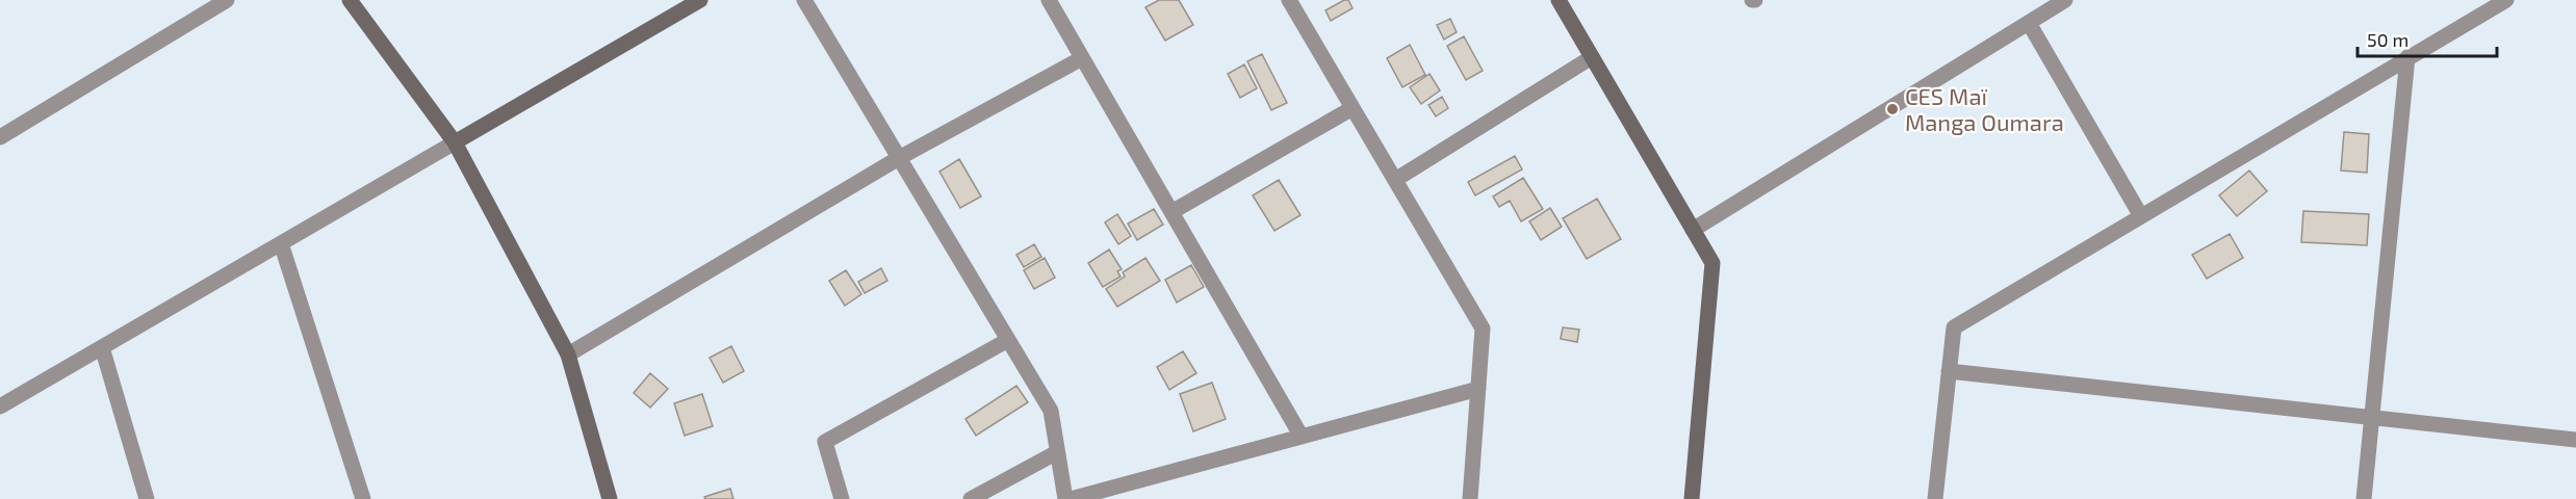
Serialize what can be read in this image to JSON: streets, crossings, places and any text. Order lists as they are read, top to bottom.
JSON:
{
  "places": ["CES Maï Manga Oumara"],
  "scale_bar": "50 m"
}
